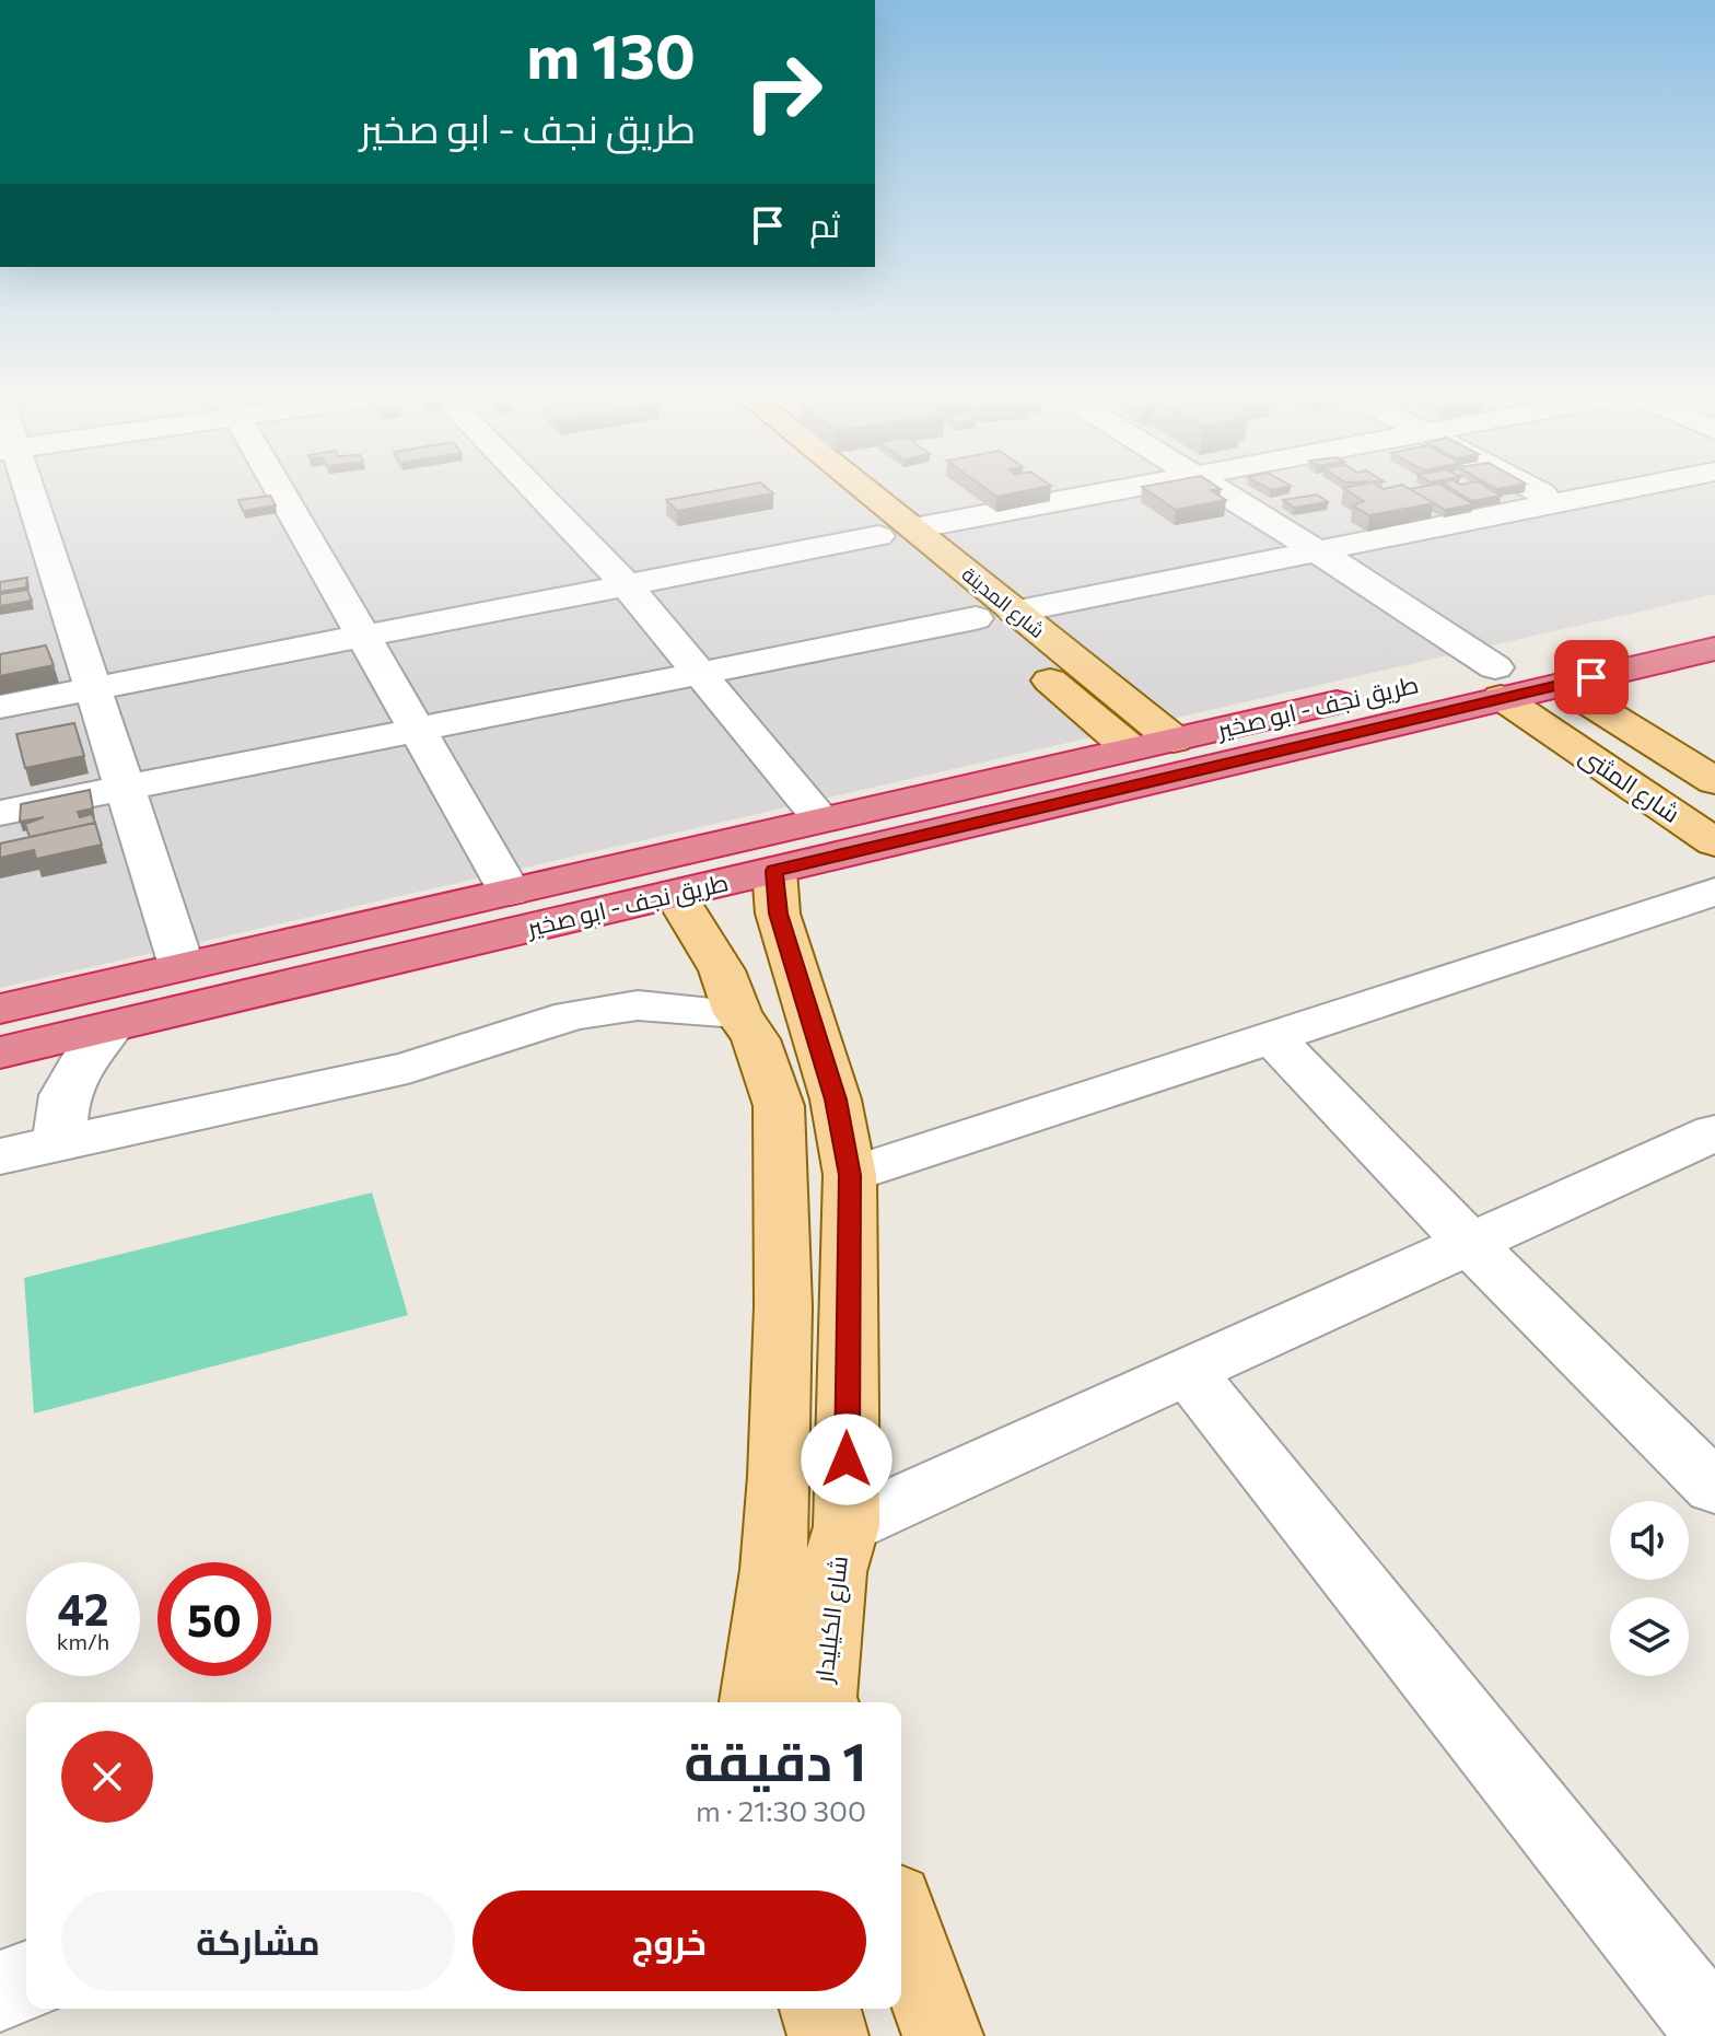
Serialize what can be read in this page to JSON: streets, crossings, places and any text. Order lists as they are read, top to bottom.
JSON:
{
  "streets": {
    "highway": ["طريق نجف - ابو صخير"],
    "main road": ["شارع المدينة", "شارع المثنى", "شارع الكيليدار"]
  },
  "crossings": [
    ["شارع المدينة", "طريق نجف - ابو صخير"],
    ["طريق نجف - ابو صخير", "شارع المثنى"],
    ["طريق نجف - ابو صخير", "شارع الكيليدار"]
  ],
  "page": {
    "turn": ["130 m", "طريق نجف - ابو صخير"],
    "then": "ثم",
    "speed": "42 km/h",
    "limit": "50",
    "heading": ["1 دقيقة", "300 m · 21:30"],
    "buttons": ["خروج", "مشاركة"]
  }
}
